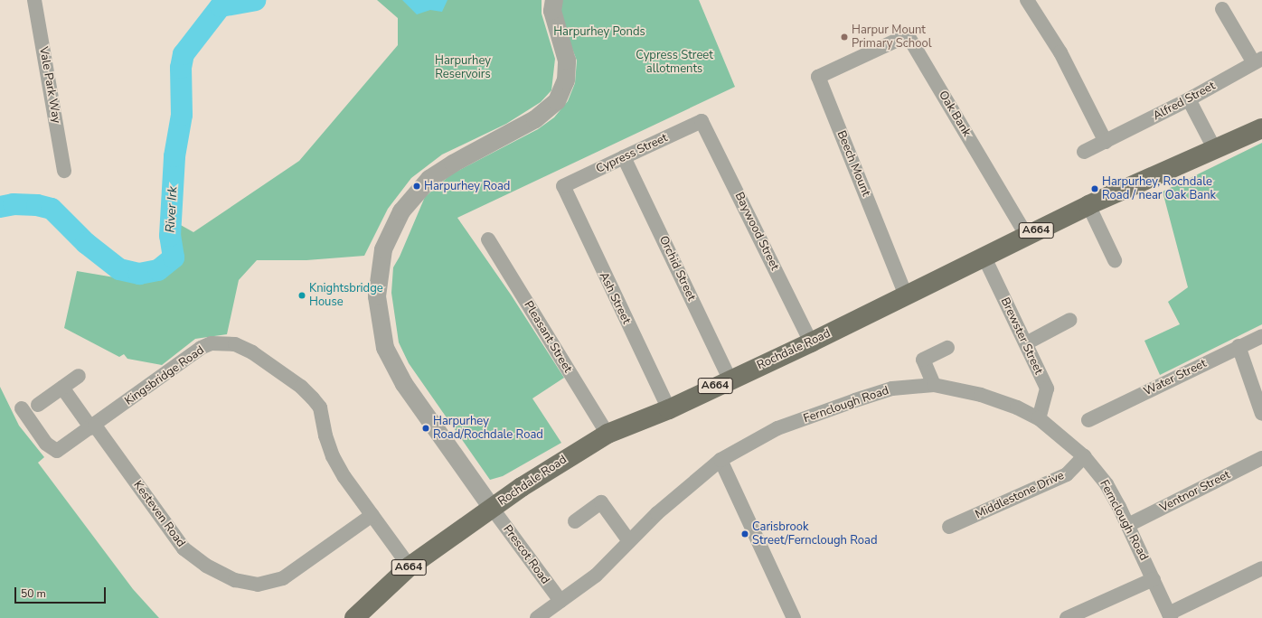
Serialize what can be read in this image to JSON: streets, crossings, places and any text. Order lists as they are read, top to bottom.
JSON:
{
  "streets": {
    "main road": ["A664", "Rochdale Road"],
    "street": [
      "Vale Park Way",
      "Alfred Street",
      "Oak Bank",
      "Cypress Street",
      "Beech Mount",
      "Baywood Street",
      "Orchid Street",
      "Ash Street",
      "Brewster Street",
      "Pleasant Street",
      "Kingsbridge Road",
      "Water Street",
      "Fernclough Road",
      "Ventnor Street",
      "Middlestone Drive",
      "Kesteven Road",
      "Prescot Road"
    ]
  },
  "crossings": [
    ["Oak Bank", "Beech Mount"],
    ["Oak Bank", "Rochdale Road"],
    ["Cypress Street", "Baywood Street"],
    ["Cypress Street", "Orchid Street"],
    ["Cypress Street", "Ash Street"],
    ["Beech Mount", "Rochdale Road"],
    ["Baywood Street", "Rochdale Road"],
    ["Orchid Street", "Rochdale Road"],
    ["Ash Street", "Rochdale Road"],
    ["Brewster Street", "Rochdale Road"],
    ["Brewster Street", "Fernclough Road"],
    ["Pleasant Street", "Rochdale Road"],
    ["Rochdale Road", "Kingsbridge Road"],
    ["Rochdale Road", "Prescot Road"],
    ["Kingsbridge Road", "Kesteven Road"],
    ["Fernclough Road", "Ventnor Street"],
    ["Fernclough Road", "Middlestone Drive"],
    ["Fernclough Road", "Prescot Road"]
  ],
  "water": ["River Irk"],
  "parks": ["Harpurhey Ponds", "Cypress Street allotments", "Harpurhey Reservoirs"],
  "places": [
    "Harpur Mount Primary School",
    "Harpurhey Road",
    "Harpurhey, Rochdale Road / near Oak Bank",
    "Knightsbridge House",
    "Harpurhey Road/Rochdale Road",
    "Carisbrook Street/Fernclough Road"
  ],
  "scale_bar": "50 m"
}
